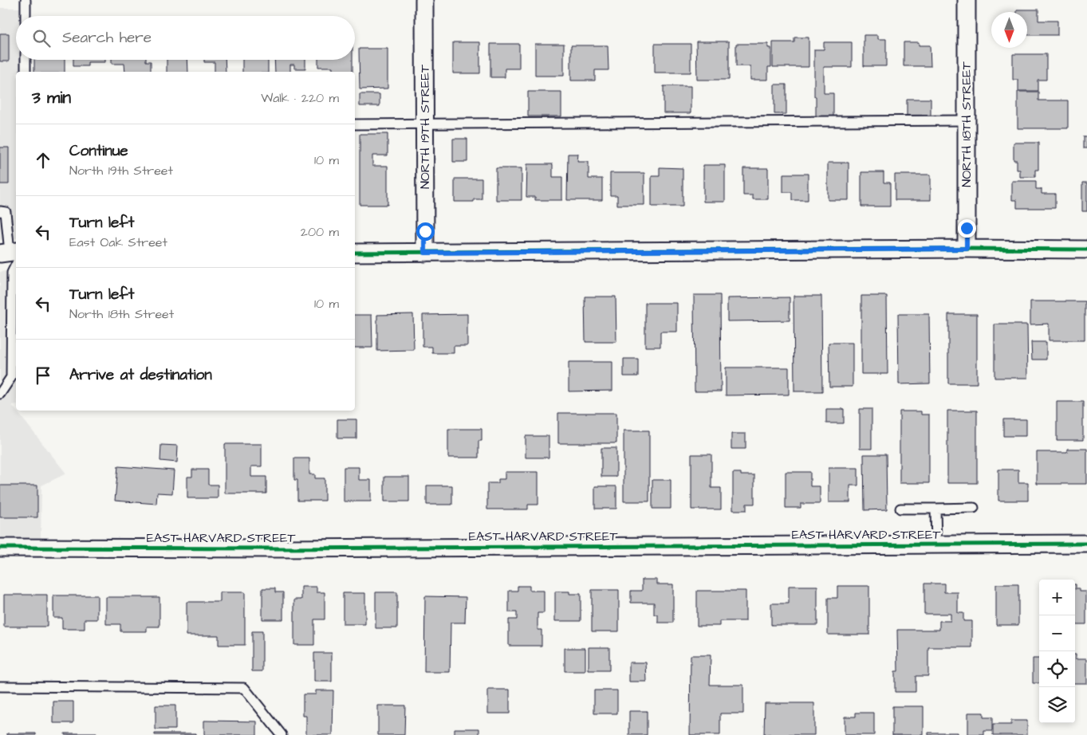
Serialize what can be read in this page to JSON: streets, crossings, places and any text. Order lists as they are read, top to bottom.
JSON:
{
  "streets": {
    "street": ["NORTH 18TH STREET", "NORTH 19TH STREET", "EAST HARVARD STREET"]
  },
  "north": "bottom",
  "page": {
    "search": "Search here",
    "heading": ["3 min", "Walk · 220 m"],
    "list": [
      ["Continue", "North 19th Street", "10 m"],
      ["Turn left", "East Oak Street", "200 m"],
      ["Turn left", "North 18th Street", "10 m"],
      "Arrive at destination"
    ],
    "map_buttons": ["+", "−"]
  }
}
